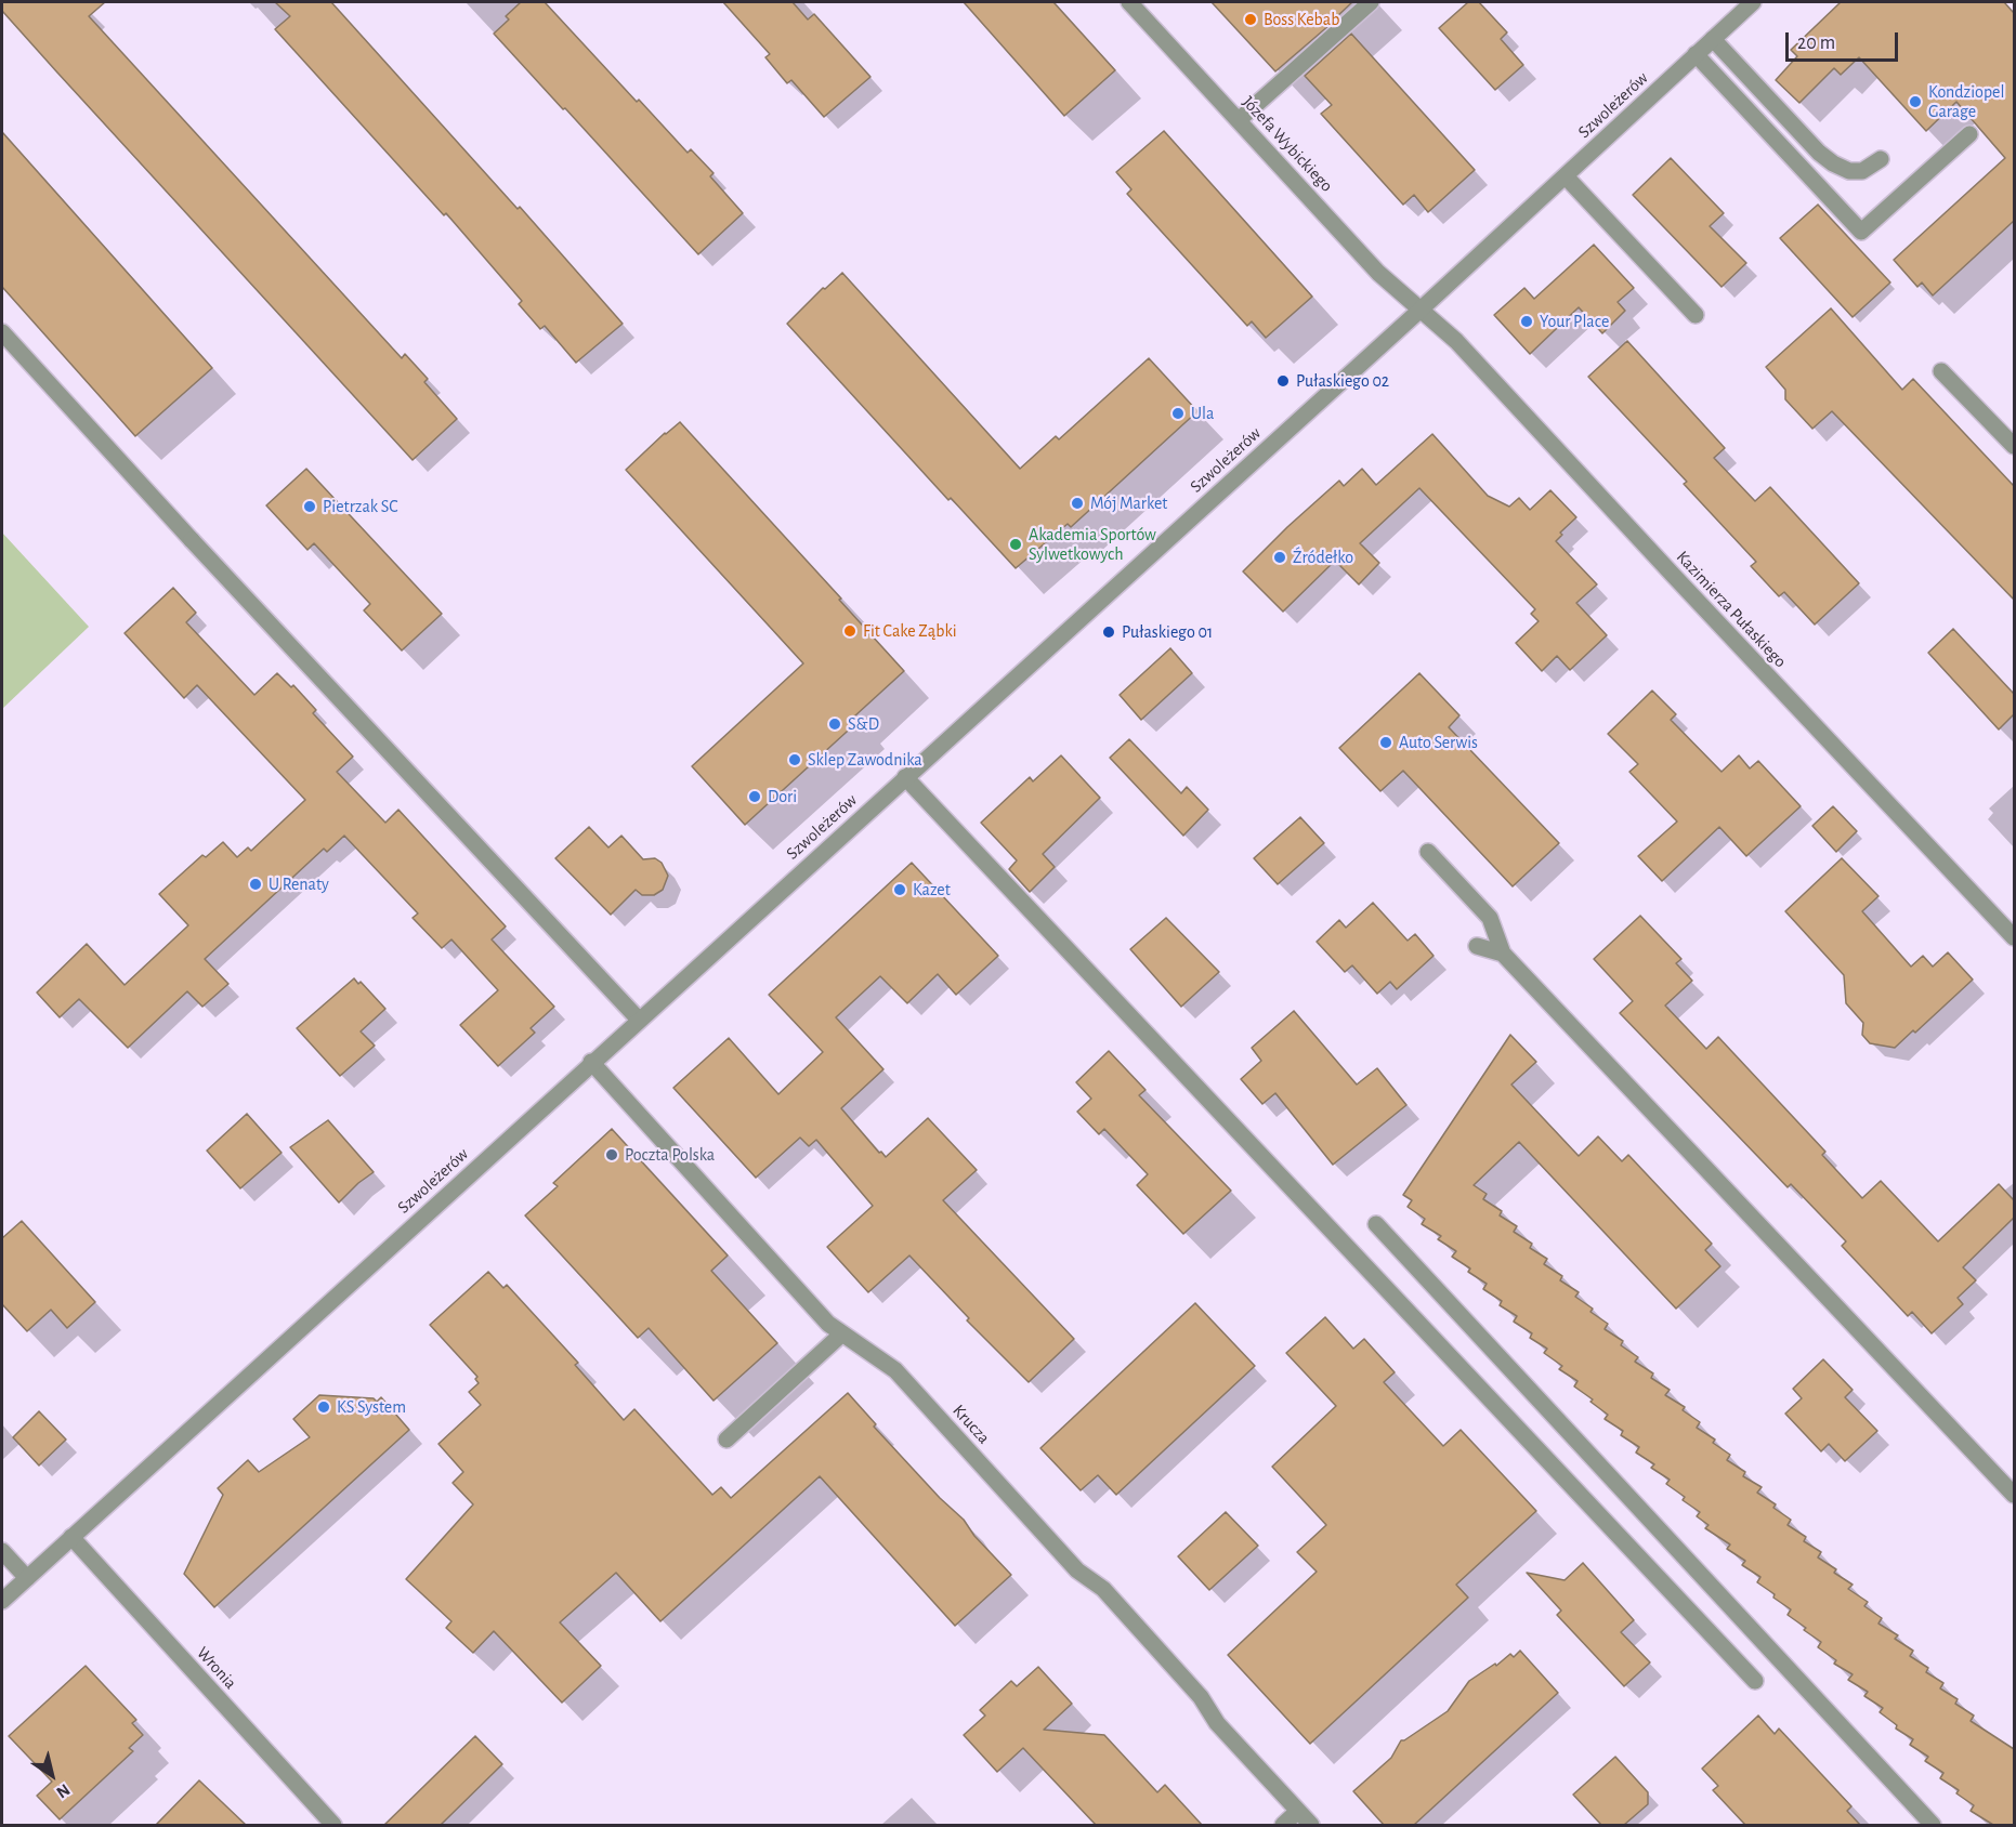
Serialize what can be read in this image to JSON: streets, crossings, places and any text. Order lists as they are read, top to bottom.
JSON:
{
  "streets": {
    "street": [
      "Szwoleżerów",
      "Józefa Wybickiego",
      "Kazimierza Pułaskiego",
      "Krucza",
      "Wronia"
    ]
  },
  "crossings": [
    ["Szwoleżerów", "Józefa Wybickiego"],
    ["Szwoleżerów", "Kazimierza Pułaskiego"],
    ["Szwoleżerów", "Krucza"],
    ["Szwoleżerów", "Wronia"],
    ["Józefa Wybickiego", "Kazimierza Pułaskiego"]
  ],
  "places": [
    "Boss Kebab",
    "Kondziopel Garage",
    "Your Place",
    "Pułaskiego 02",
    "Ula",
    "Mój Market",
    "Pietrzak SC",
    "Akademia Sportów Sylwetkowych",
    "Źródełko",
    "Fit Cake Ząbki",
    "Pułaskiego 01",
    "S&D",
    "Auto Serwis",
    "Sklep Zawodnika",
    "Dori",
    "U Renaty",
    "Kazet",
    "Poczta Polska",
    "KS System"
  ],
  "scale_bar": "20 m",
  "north": "bottom right"
}
